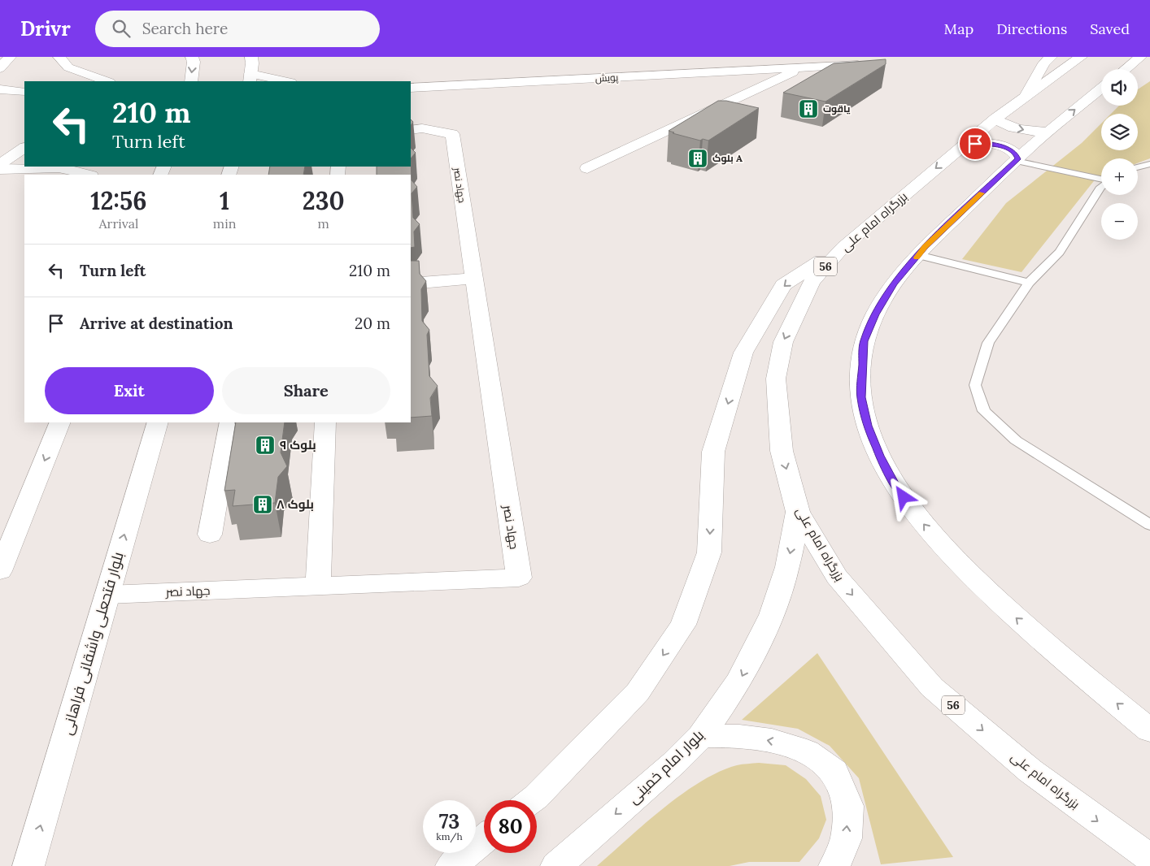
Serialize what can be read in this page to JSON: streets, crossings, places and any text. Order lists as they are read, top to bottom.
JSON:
{
  "streets": {
    "main road": [
      "پویش",
      "جهاد نصر",
      "بزرگراه امام علی",
      "56",
      "بلوار فتحعلی واشقانی فراهانی",
      "بلوار امام خمینی"
    ]
  },
  "crossings": [
    ["جهاد نصر", "بلوار فتحعلی واشقانی فراهانی"],
    ["بزرگراه امام علی", "بلوار امام خمینی"]
  ],
  "places": {
    "building": [
      "یاقوت",
      "بلوک A",
      "بلوک ۹",
      "بلوک ۸"
    ]
  },
  "page": {
    "header": "Drivr",
    "search": "Search here",
    "nav": ["Map", "Directions", "Saved"],
    "map_buttons": ["+", "−"],
    "turn": ["210 m", "Turn left"],
    "eta": [
      "12:56",
      "Arrival",
      "1",
      "min",
      "230",
      "m"
    ],
    "list": [
      {
        "name": "Turn left",
        "value": "210 m"
      },
      {
        "name": "Arrive at destination",
        "value": "20 m"
      }
    ],
    "buttons": ["Exit", "Share"],
    "speed": "73 km/h",
    "limit": "80"
  }
}
